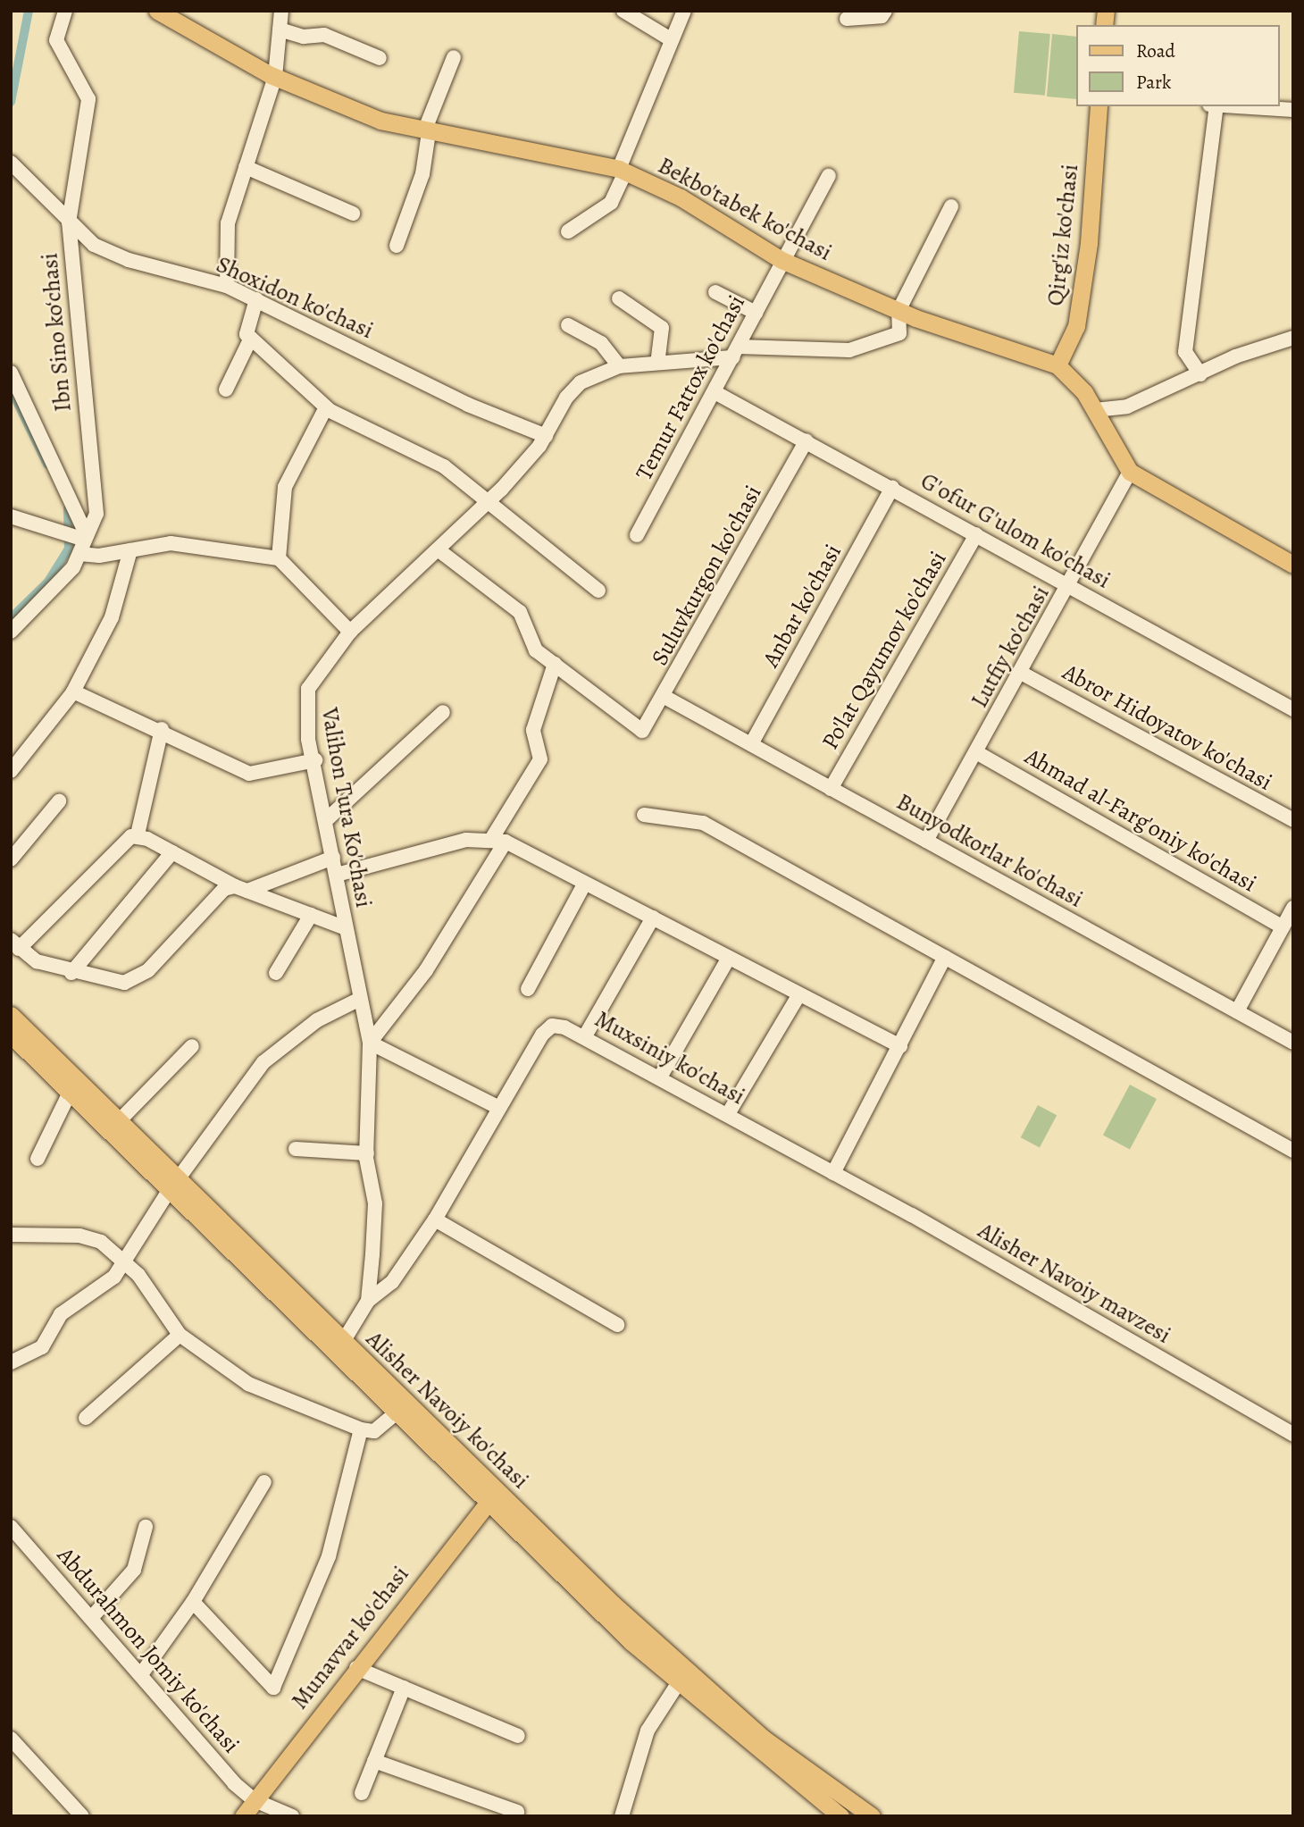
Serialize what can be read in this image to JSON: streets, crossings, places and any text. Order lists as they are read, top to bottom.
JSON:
{
  "streets": {
    "main road": [
      "Bekbo'tabek ko'chasi",
      "Qirg'iz ko'chasi",
      "Alisher Navoiy ko'chasi",
      "Munavvar ko'chasi"
    ],
    "street": [
      "Shoxidon ko'chasi",
      "Ibn Sino ko‘chasi",
      "Temur Fattox ko'chasi",
      "G'ofur G'ulom ko'chasi",
      "Suluvkurgon ko'chasi",
      "Anbar ko'chasi",
      "Lutfiy ko'chasi",
      "Po'lat Qayumov ko'chasi",
      "Abror Hidoyatov ko'chasi",
      "Valihon Tura Ko'chasi",
      "Ahmad al-Farg'oniy ko'chasi",
      "Bunyodkorlar ko'chasi",
      "Muxsiniy ko'chasi",
      "Alisher Navoiy mavzesi",
      "Abdurahmon Jomiy ko'chasi"
    ]
  },
  "crossings": [
    ["Bekbo'tabek ko'chasi", "Qirg'iz ko'chasi"],
    ["Bekbo'tabek ko'chasi", "Temur Fattox ko'chasi"],
    ["Bekbo'tabek ko'chasi", "Valihon Tura Ko'chasi"],
    ["Shoxidon ko'chasi", "Ibn Sino ko‘chasi"],
    ["Shoxidon ko'chasi", "Valihon Tura Ko'chasi"],
    ["Temur Fattox ko'chasi", "G'ofur G'ulom ko'chasi"],
    ["Temur Fattox ko'chasi", "Valihon Tura Ko'chasi"],
    ["G'ofur G'ulom ko'chasi", "Suluvkurgon ko'chasi"],
    ["G'ofur G'ulom ko'chasi", "Anbar ko'chasi"],
    ["G'ofur G'ulom ko'chasi", "Lutfiy ko'chasi"],
    ["G'ofur G'ulom ko'chasi", "Po'lat Qayumov ko'chasi"],
    ["Suluvkurgon ko'chasi", "Bunyodkorlar ko'chasi"],
    ["Anbar ko'chasi", "Bunyodkorlar ko'chasi"],
    ["Lutfiy ko'chasi", "Abror Hidoyatov ko'chasi"],
    ["Lutfiy ko'chasi", "Ahmad al-Farg'oniy ko'chasi"],
    ["Lutfiy ko'chasi", "Bunyodkorlar ko'chasi"],
    ["Po'lat Qayumov ko'chasi", "Bunyodkorlar ko'chasi"],
    ["Valihon Tura Ko'chasi", "Muxsiniy ko'chasi"],
    ["Valihon Tura Ko'chasi", "Alisher Navoiy ko'chasi"],
    ["Muxsiniy ko'chasi", "Alisher Navoiy mavzesi"],
    ["Alisher Navoiy ko'chasi", "Munavvar ko'chasi"],
    ["Munavvar ko'chasi", "Abdurahmon Jomiy ko'chasi"]
  ],
  "legend": ["Road", "Park"]
}
